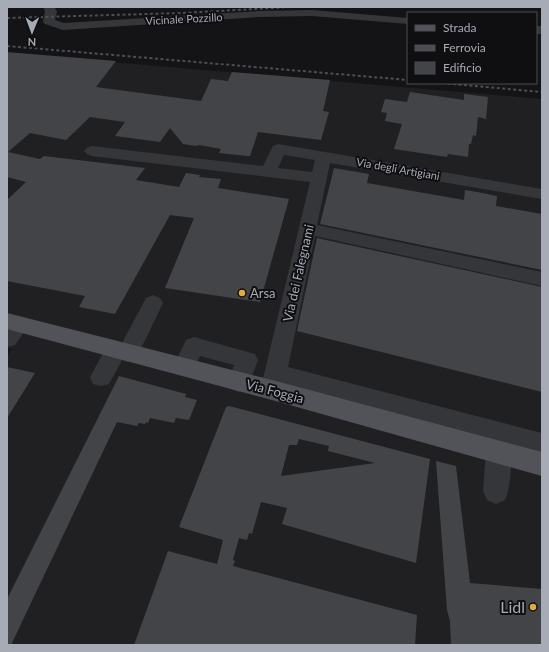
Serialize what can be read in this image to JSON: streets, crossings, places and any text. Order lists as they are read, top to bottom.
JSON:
{
  "streets": {
    "main road": ["Via Foggia"],
    "street": ["Vicinale Pozzillo", "Via degli Artigiani", "Via dei Falegnami"]
  },
  "crossings": [
    ["Via degli Artigiani", "Via dei Falegnami"],
    ["Via dei Falegnami", "Via Foggia"]
  ],
  "places": ["Arsa", "Lidl"],
  "legend": ["Strada", "Ferrovia", "Edificio"],
  "north": "bottom"
}
